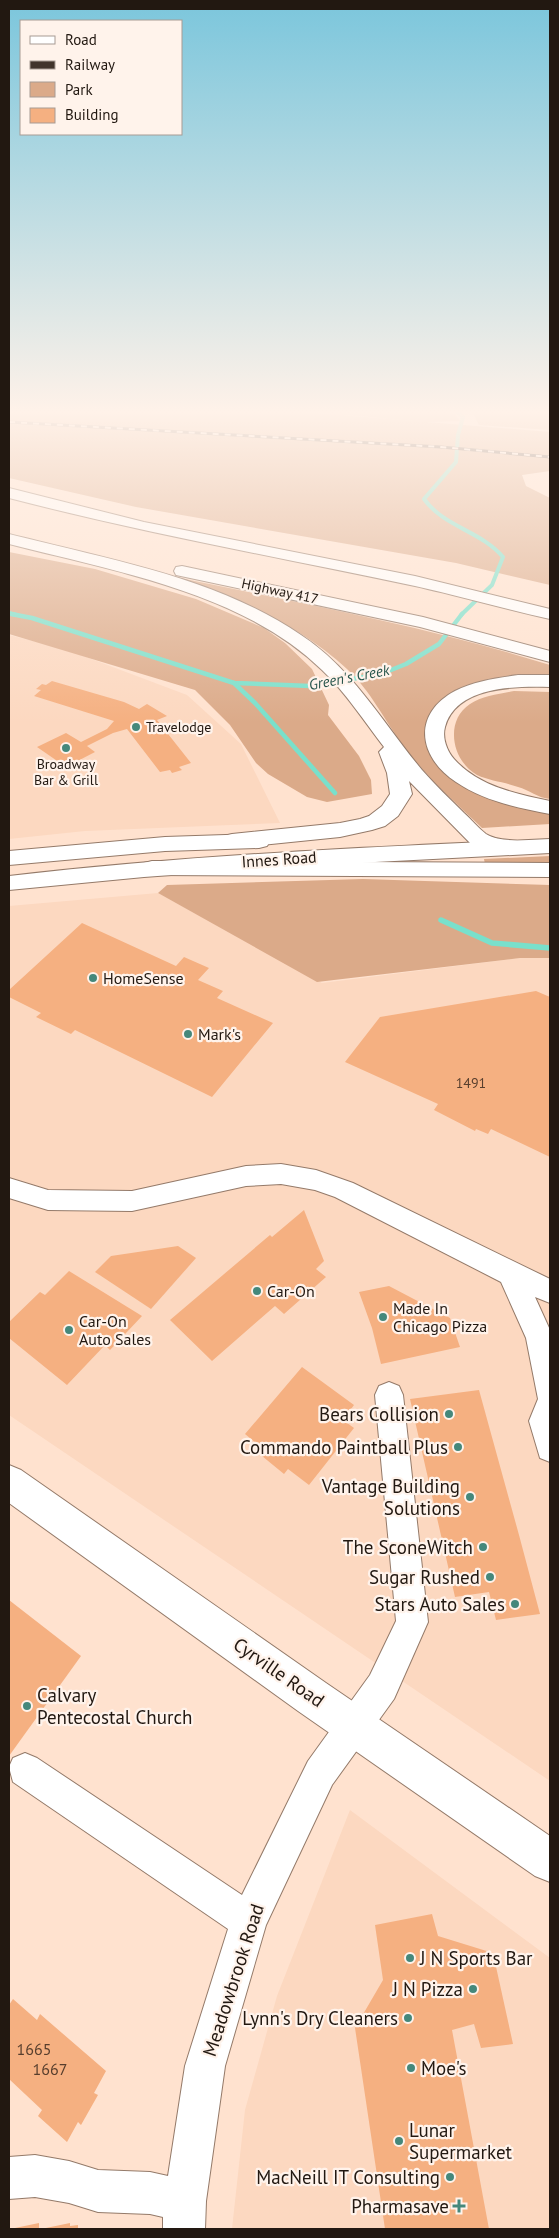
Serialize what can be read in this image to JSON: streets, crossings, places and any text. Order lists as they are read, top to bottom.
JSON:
{
  "streets": {
    "main road": ["Highway 417", "Innes Road", "Cyrville Road"],
    "street": ["Meadowbrook Road"]
  },
  "crossings": [
    ["Cyrville Road", "Meadowbrook Road"]
  ],
  "water": ["Green's Creek"],
  "places": {
    "other": [
      "Travelodge",
      "Broadway Bar & Grill",
      "HomeSense",
      "Mark's",
      "Car-On",
      "Made In Chicago Pizza",
      "Car-On Auto Sales",
      "Bears Collision",
      "Commando Paintball Plus",
      "Vantage Building Solutions",
      "The SconeWitch",
      "Sugar Rushed",
      "Stars Auto Sales",
      "Calvary Pentecostal Church",
      "J N Sports Bar",
      "J N Pizza",
      "Lynn's Dry Cleaners",
      "Moe's",
      "Lunar Supermarket",
      "MacNeill IT Consulting"
    ],
    "health": ["Pharmasave"]
  },
  "house_numbers": ["1491", "1665", "1667"],
  "legend": [
    "Road",
    "Railway",
    "Park",
    "Building"
  ]
}
